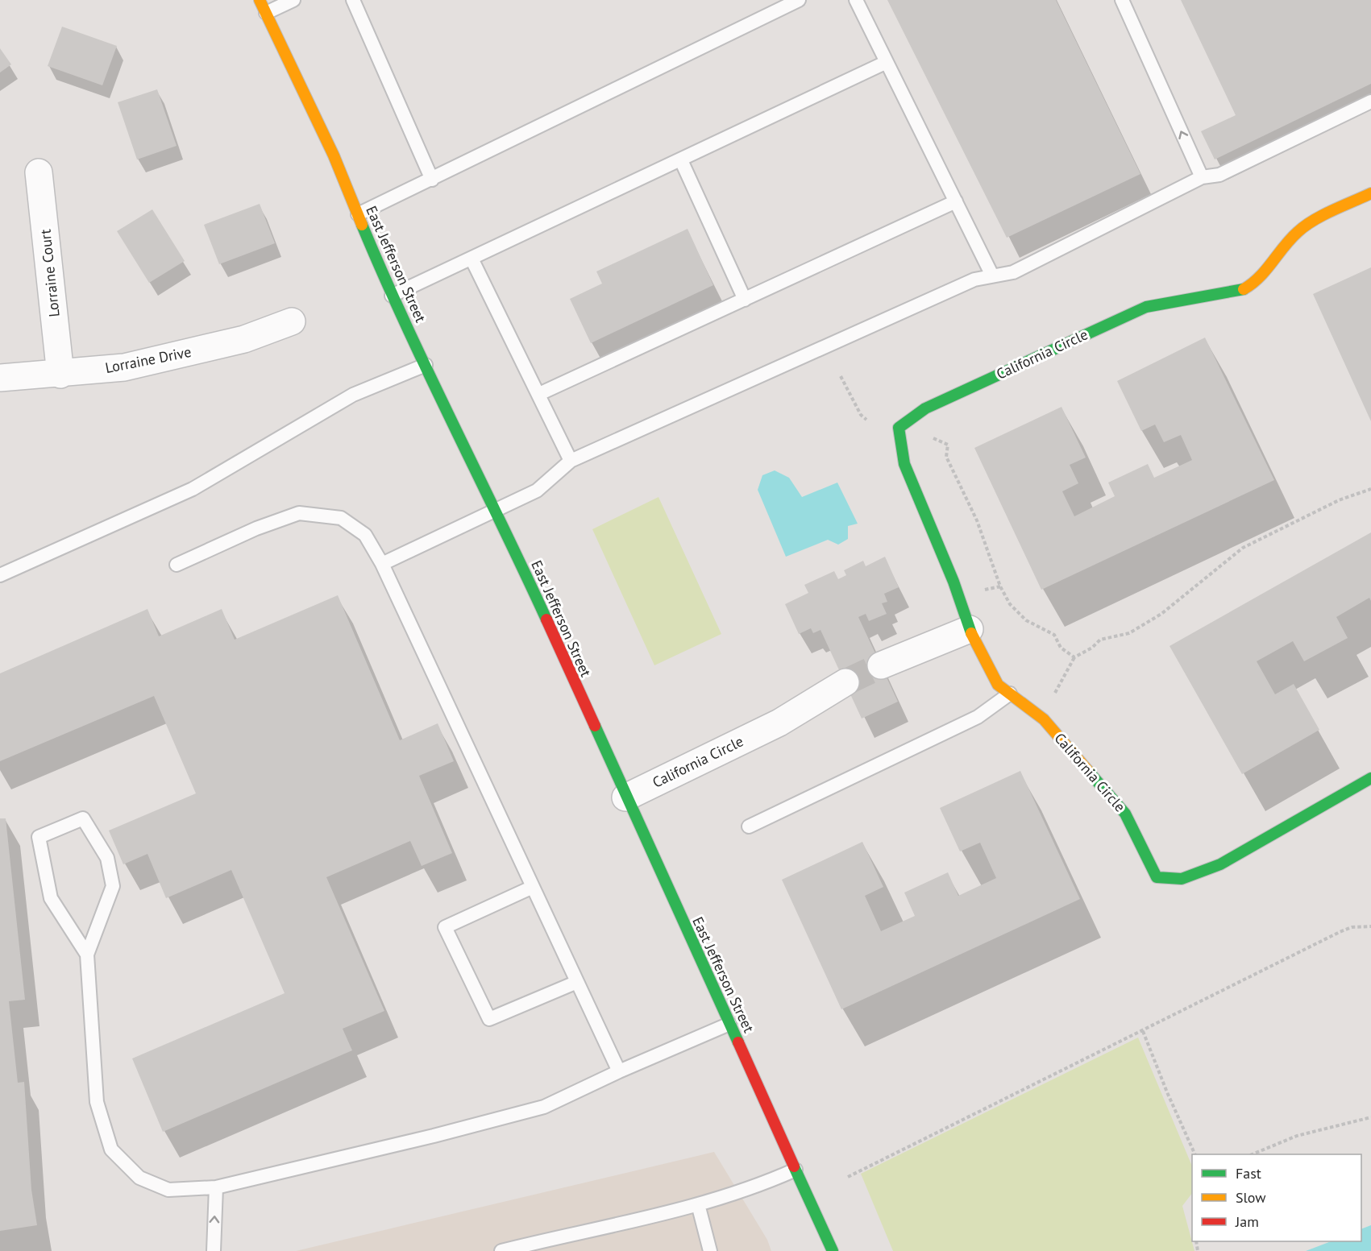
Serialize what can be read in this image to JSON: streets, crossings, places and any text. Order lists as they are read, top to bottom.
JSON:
{
  "streets": {
    "street": [
      "East Jefferson Street",
      "Lorraine Court",
      "California Circle",
      "Lorraine Drive"
    ]
  },
  "crossings": [
    ["East Jefferson Street", "California Circle"],
    ["Lorraine Court", "Lorraine Drive"]
  ],
  "legend": ["Fast", "Slow", "Jam"]
}
